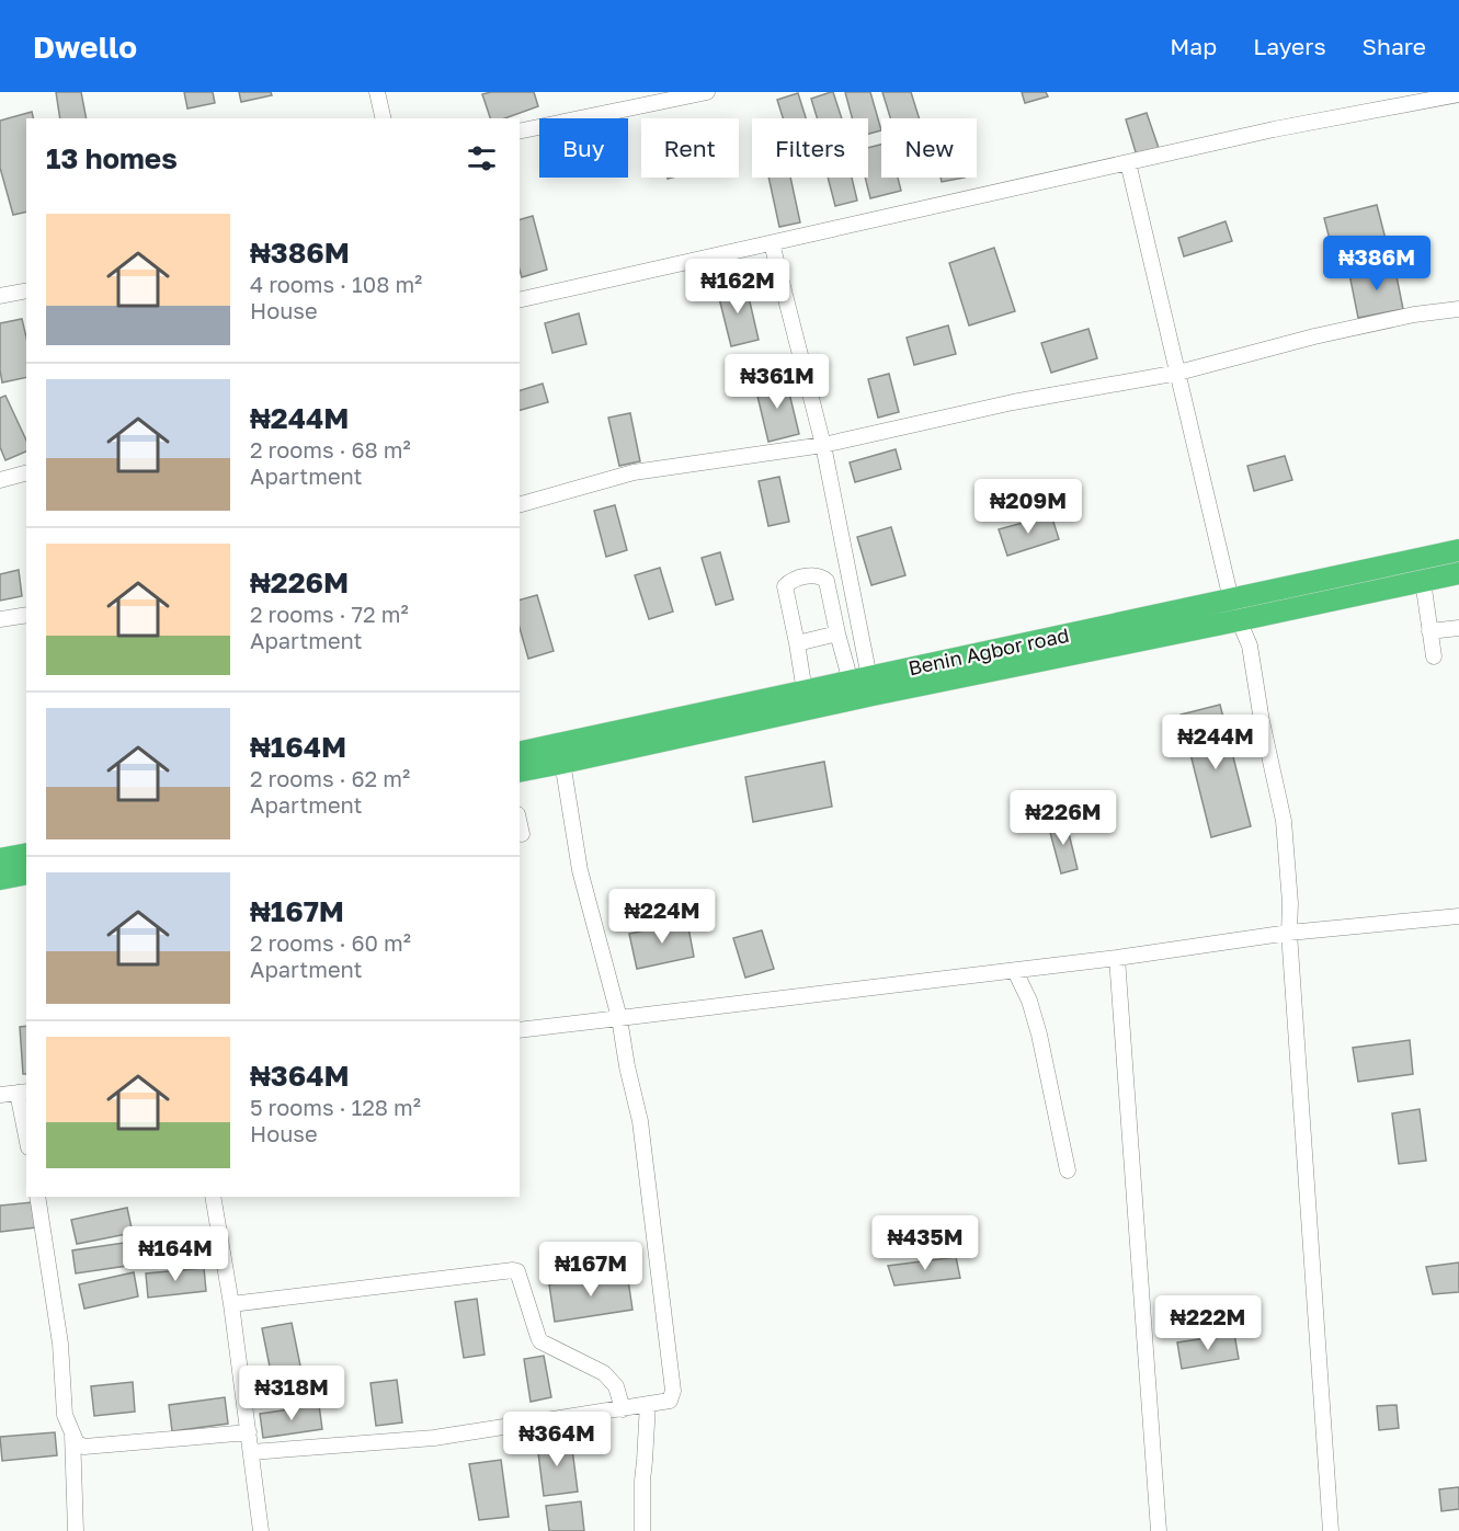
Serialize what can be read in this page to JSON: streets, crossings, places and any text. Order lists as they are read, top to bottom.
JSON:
{
  "streets": {
    "highway": ["Benin Agbor road"]
  },
  "page": {
    "header": "Dwello",
    "nav": ["Map", "Layers", "Share"],
    "chip": [
      "Buy",
      "Rent",
      "Filters",
      "New"
    ],
    "heading": "13 homes",
    "list": [
      {
        "name": "₦386M",
        "note": "4 rooms · 108 m² · House"
      },
      {
        "name": "₦244M",
        "note": "2 rooms · 68 m² · Apartment"
      },
      {
        "name": "₦226M",
        "note": "2 rooms · 72 m² · Apartment"
      },
      {
        "name": "₦164M",
        "note": "2 rooms · 62 m² · Apartment"
      },
      {
        "name": "₦167M",
        "note": "2 rooms · 60 m² · Apartment"
      },
      {
        "name": "₦364M",
        "note": "5 rooms · 128 m² · House"
      }
    ],
    "price": [
      "₦386M",
      "₦162M",
      "₦361M",
      "₦209M",
      "₦244M",
      "₦226M",
      "₦224M",
      "₦435M",
      "₦164M",
      "₦167M",
      "₦222M",
      "₦318M",
      "₦364M"
    ]
  }
}
